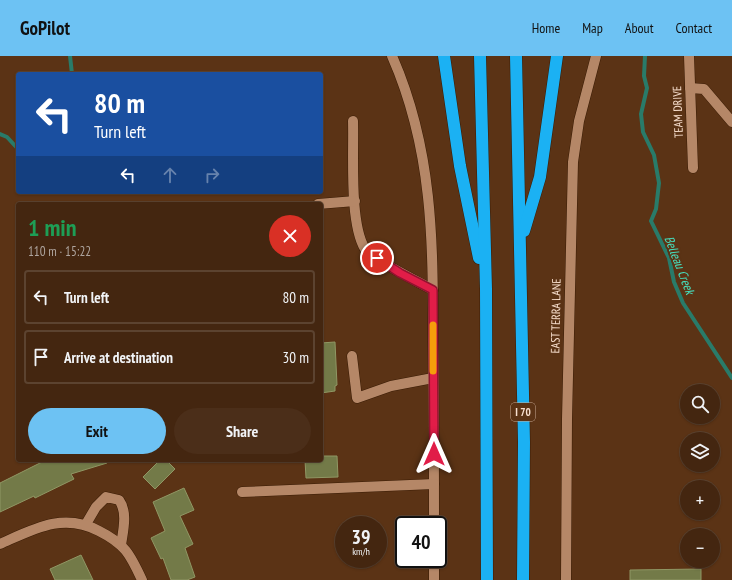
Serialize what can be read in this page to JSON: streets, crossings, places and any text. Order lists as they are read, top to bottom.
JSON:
{
  "streets": {
    "highway": ["I 70"],
    "street": ["TEAM DRIVE", "EAST TERRA LANE"]
  },
  "water": ["Belleau Creek"],
  "page": {
    "header": "GoPilot",
    "nav": [
      "Home",
      "Map",
      "About",
      "Contact"
    ],
    "turn": ["80 m", "Turn left"],
    "heading": ["1 min", "110 m · 15:22"],
    "list": [
      {
        "name": "Turn left",
        "value": "80 m"
      },
      {
        "name": "Arrive at destination",
        "value": "30 m"
      }
    ],
    "map_buttons": ["+", "−"],
    "buttons": ["Exit", "Share"],
    "speed": "39 km/h",
    "limit": "40"
  }
}
